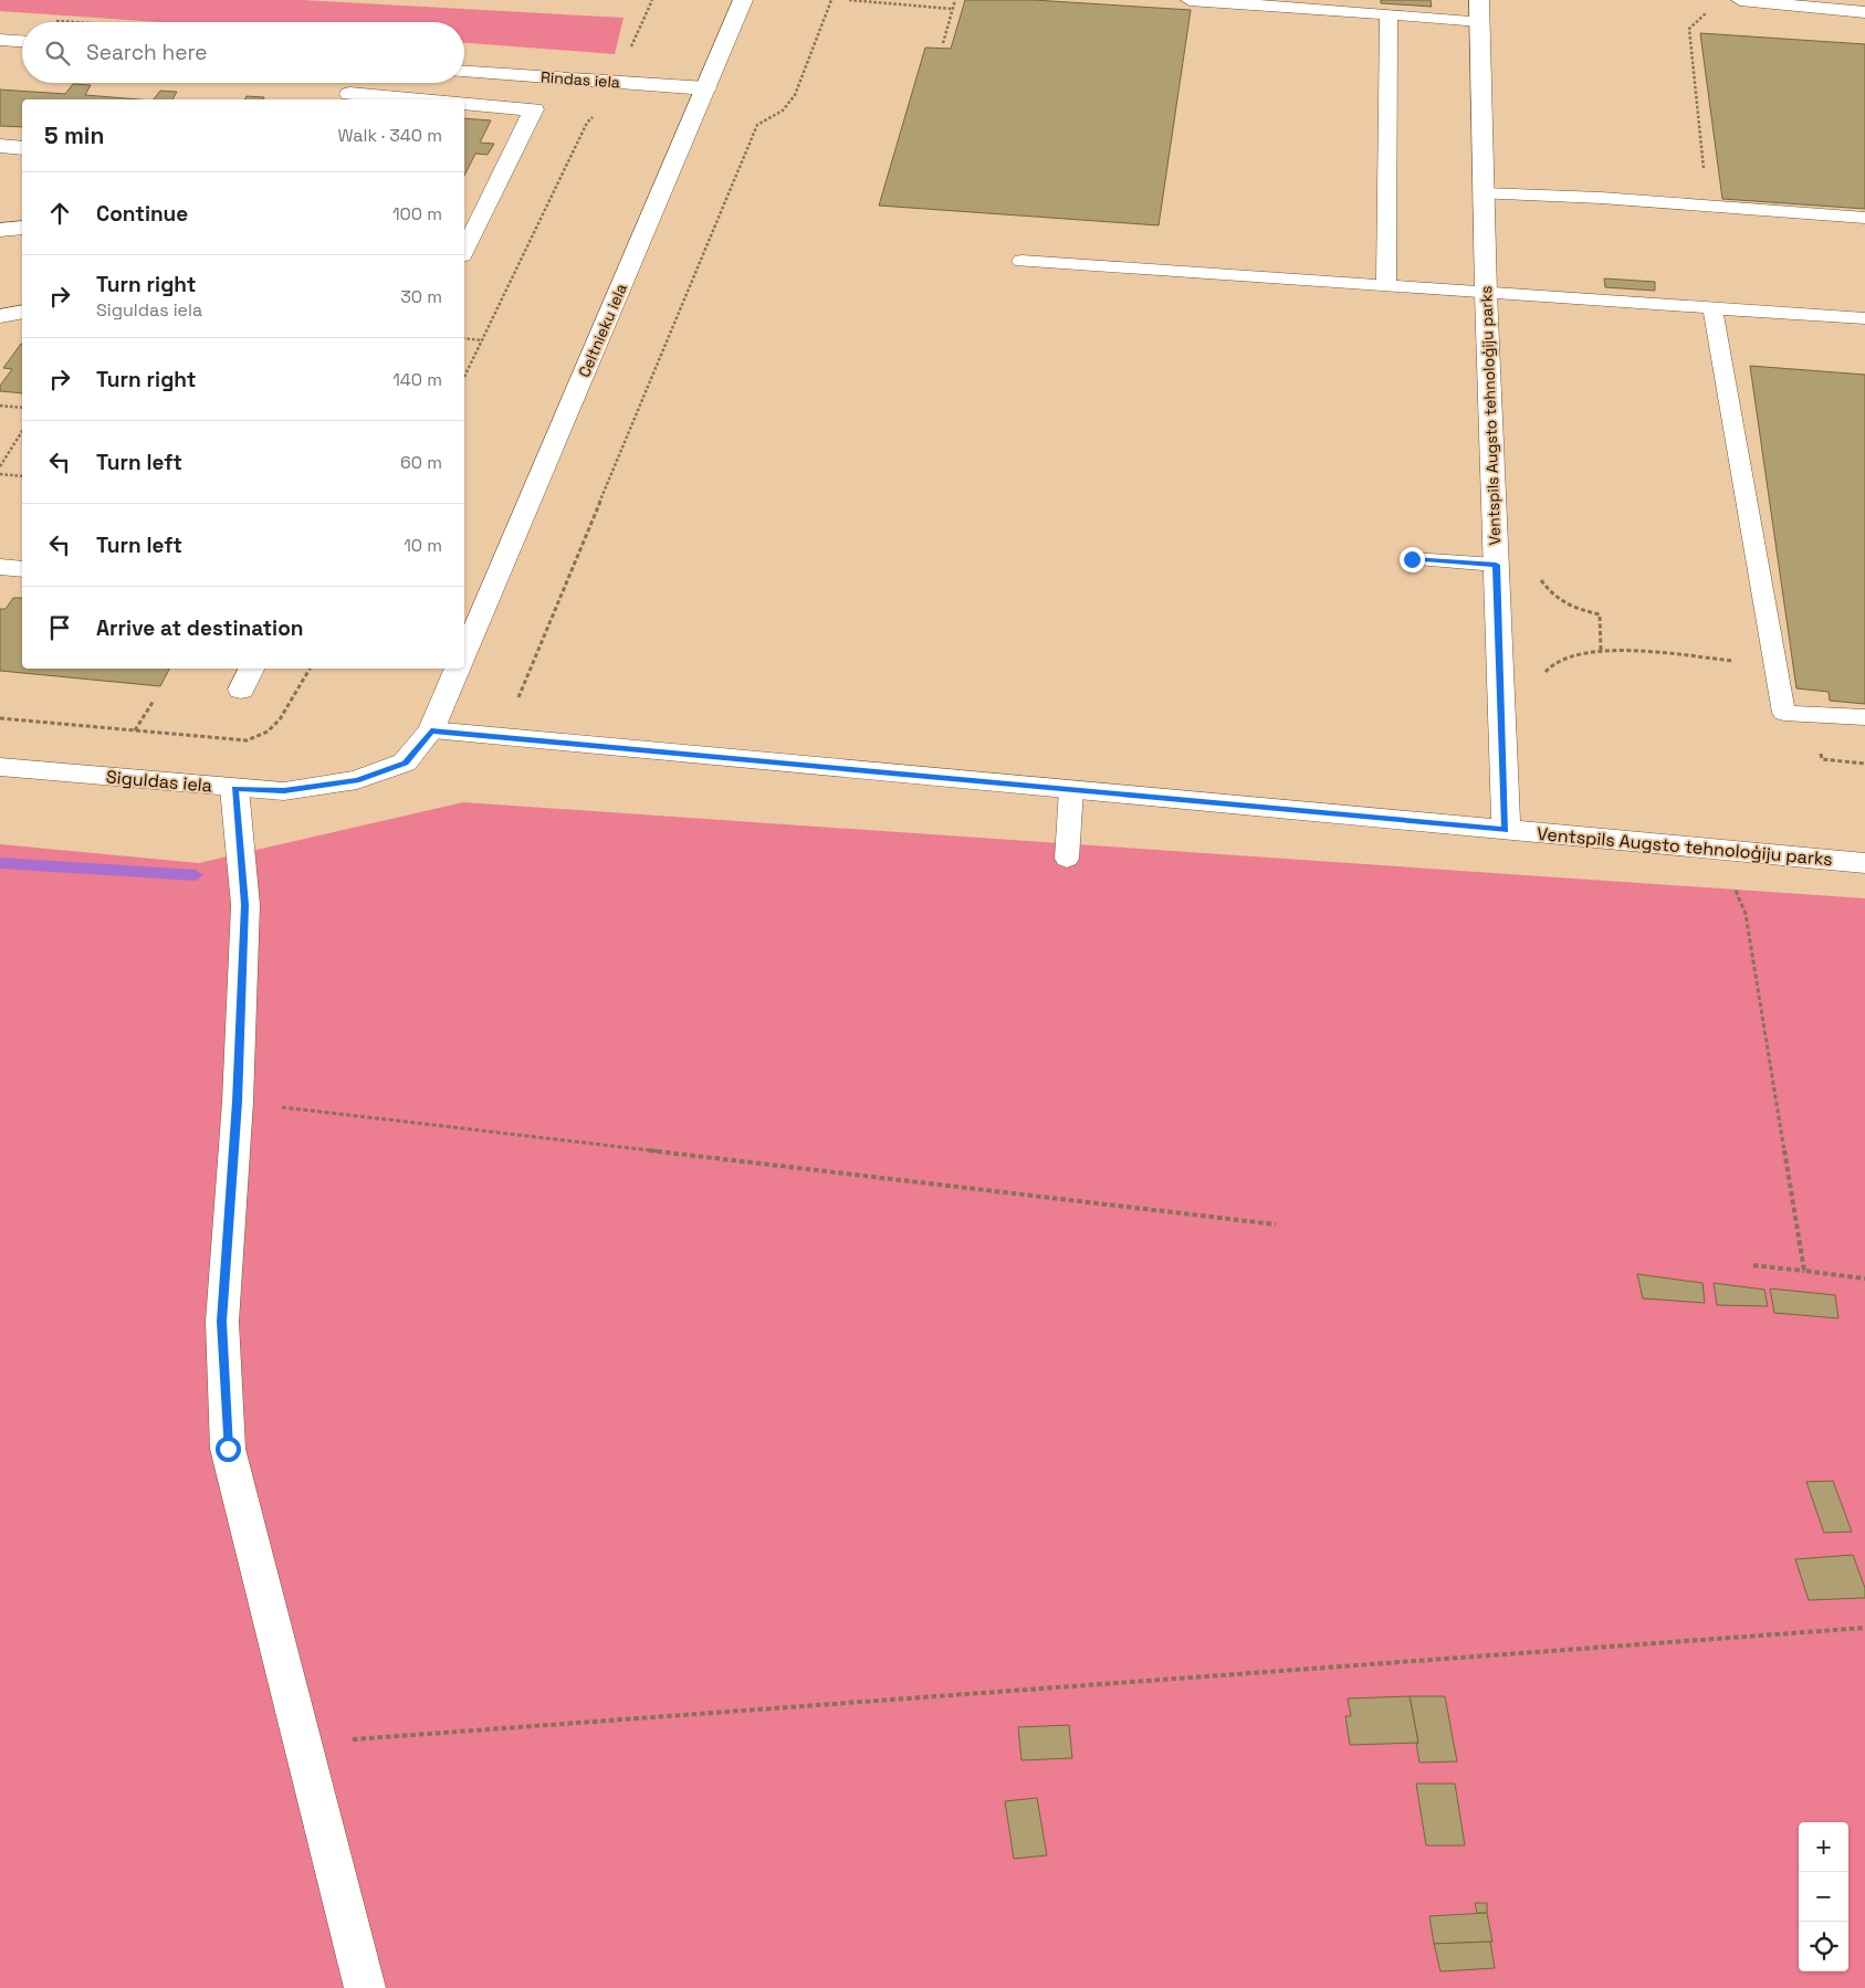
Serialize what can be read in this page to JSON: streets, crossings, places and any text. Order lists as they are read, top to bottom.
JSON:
{
  "streets": {
    "street": [
      "Rindas iela",
      "Celtnieku iela",
      "Ventspils Augsto tehnoloģiju parks",
      "Siguldas iela"
    ]
  },
  "crossings": [
    ["Rindas iela", "Celtnieku iela"],
    ["Ventspils Augsto tehnoloģiju parks", "Siguldas iela"]
  ],
  "page": {
    "search": "Search here",
    "heading": ["5 min", "Walk · 340 m"],
    "list": [
      ["Continue", "100 m"],
      ["Turn right", "Siguldas iela", "30 m"],
      ["Turn right", "140 m"],
      ["Turn left", "60 m"],
      ["Turn left", "10 m"],
      "Arrive at destination"
    ],
    "map_buttons": ["+", "−"]
  }
}
